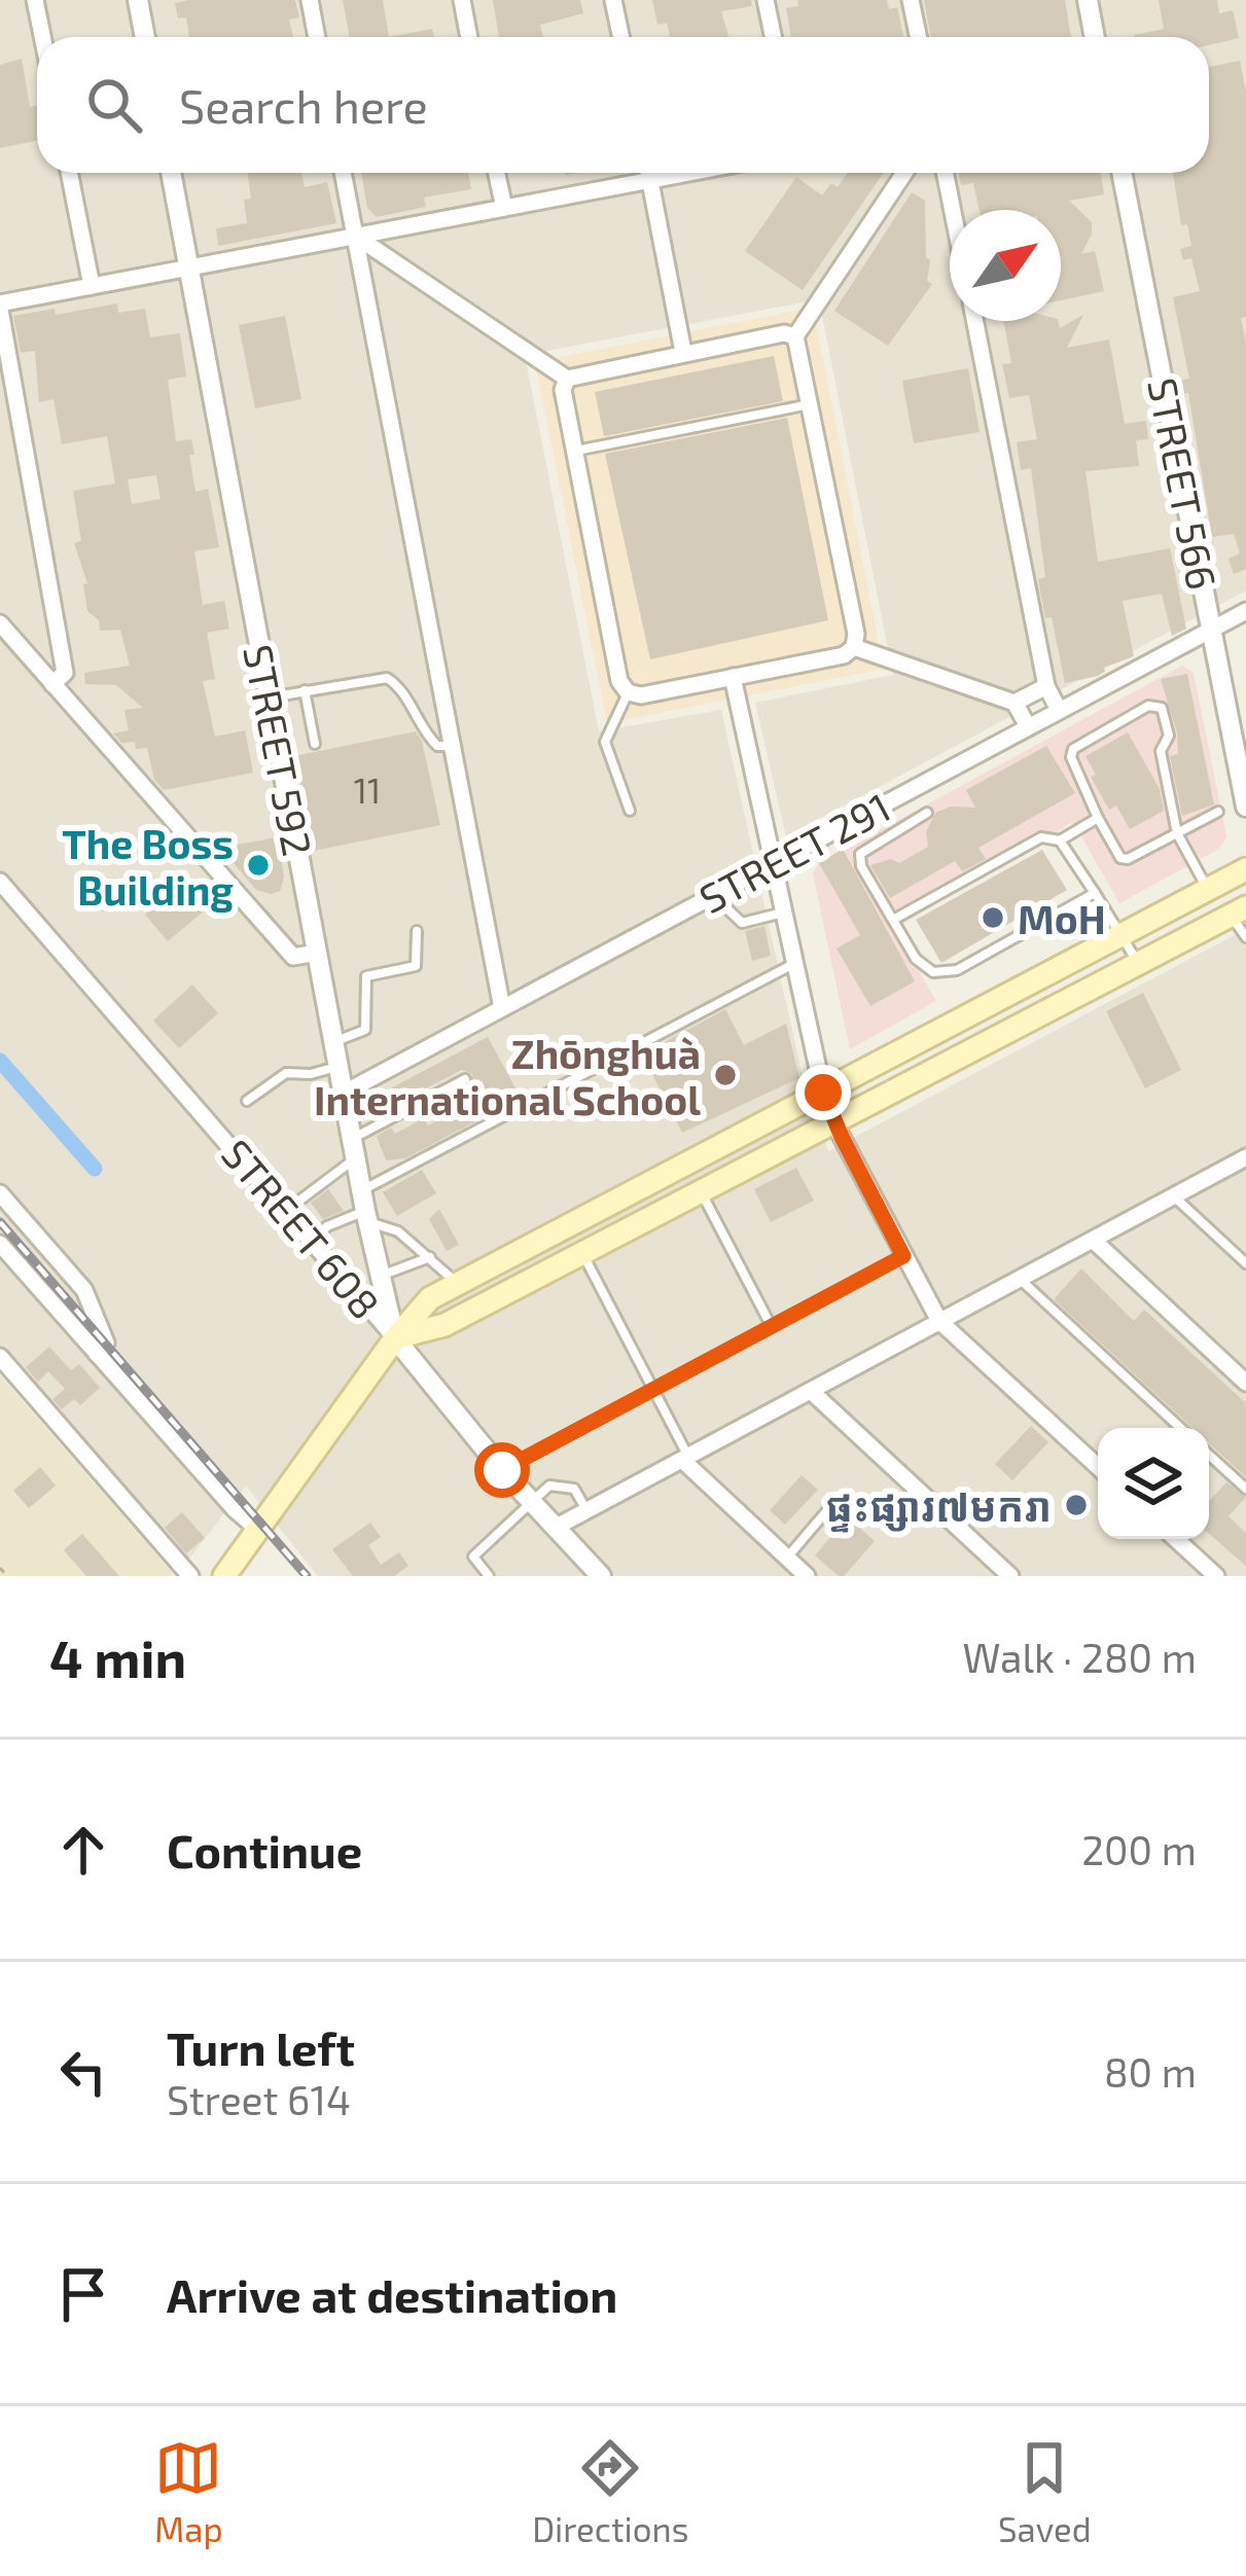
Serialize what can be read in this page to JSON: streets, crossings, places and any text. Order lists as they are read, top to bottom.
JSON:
{
  "streets": {
    "street": [
      "STREET 566",
      "STREET 592",
      "STREET 291",
      "STREET 608"
    ]
  },
  "crossings": [
    ["STREET 566", "STREET 291"],
    ["STREET 592", "STREET 291"],
    ["STREET 592", "STREET 608"]
  ],
  "places": [
    "The Boss Building",
    "MoH",
    "Zhōnghuà International School",
    "ផ្ទះផ្សារ៧មករា"
  ],
  "house_numbers": ["11"],
  "north": "top right",
  "page": {
    "search": "Search here",
    "heading": ["4 min", "Walk · 280 m"],
    "list": [
      ["Continue", "200 m"],
      ["Turn left", "Street 614", "80 m"],
      "Arrive at destination"
    ],
    "nav": ["Map", "Directions", "Saved"]
  }
}
